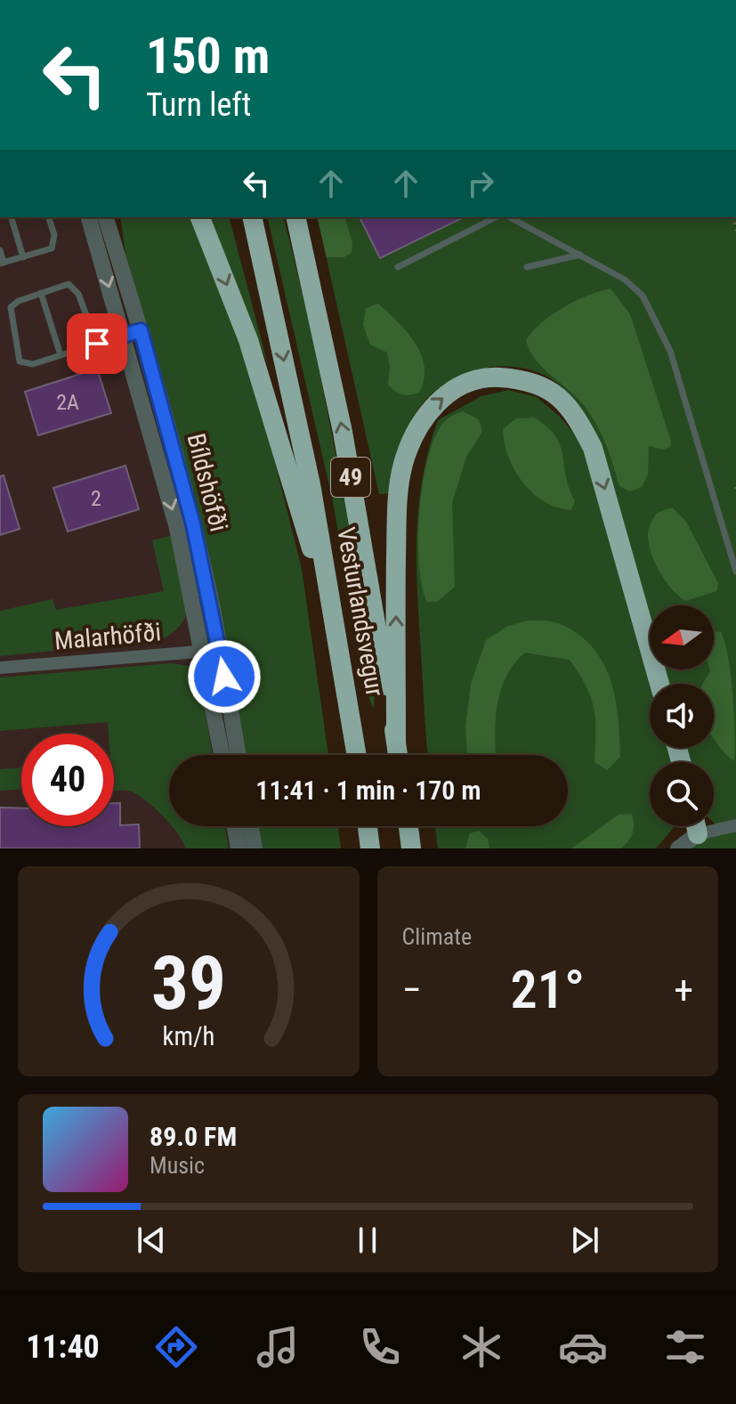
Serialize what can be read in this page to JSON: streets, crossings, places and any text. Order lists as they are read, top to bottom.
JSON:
{
  "streets": {
    "highway": ["49", "Vesturlandsvegur"],
    "street": ["Bíldshöfði", "Malarhöfði"]
  },
  "crossings": [
    ["Bíldshöfði", "Malarhöfði"]
  ],
  "house_numbers": ["2A", "2"],
  "north": "left",
  "page": {
    "turn": ["150 m", "Turn left"],
    "limit": "40",
    "trip": "11:41 · 1 min · 170 m",
    "tile": "Climate",
    "heat": ["−", "21°", "+"],
    "song": ["89.0 FM", "Music"],
    "tabs": "11:40",
    "gauge": ["39", "km/h"]
  }
}
